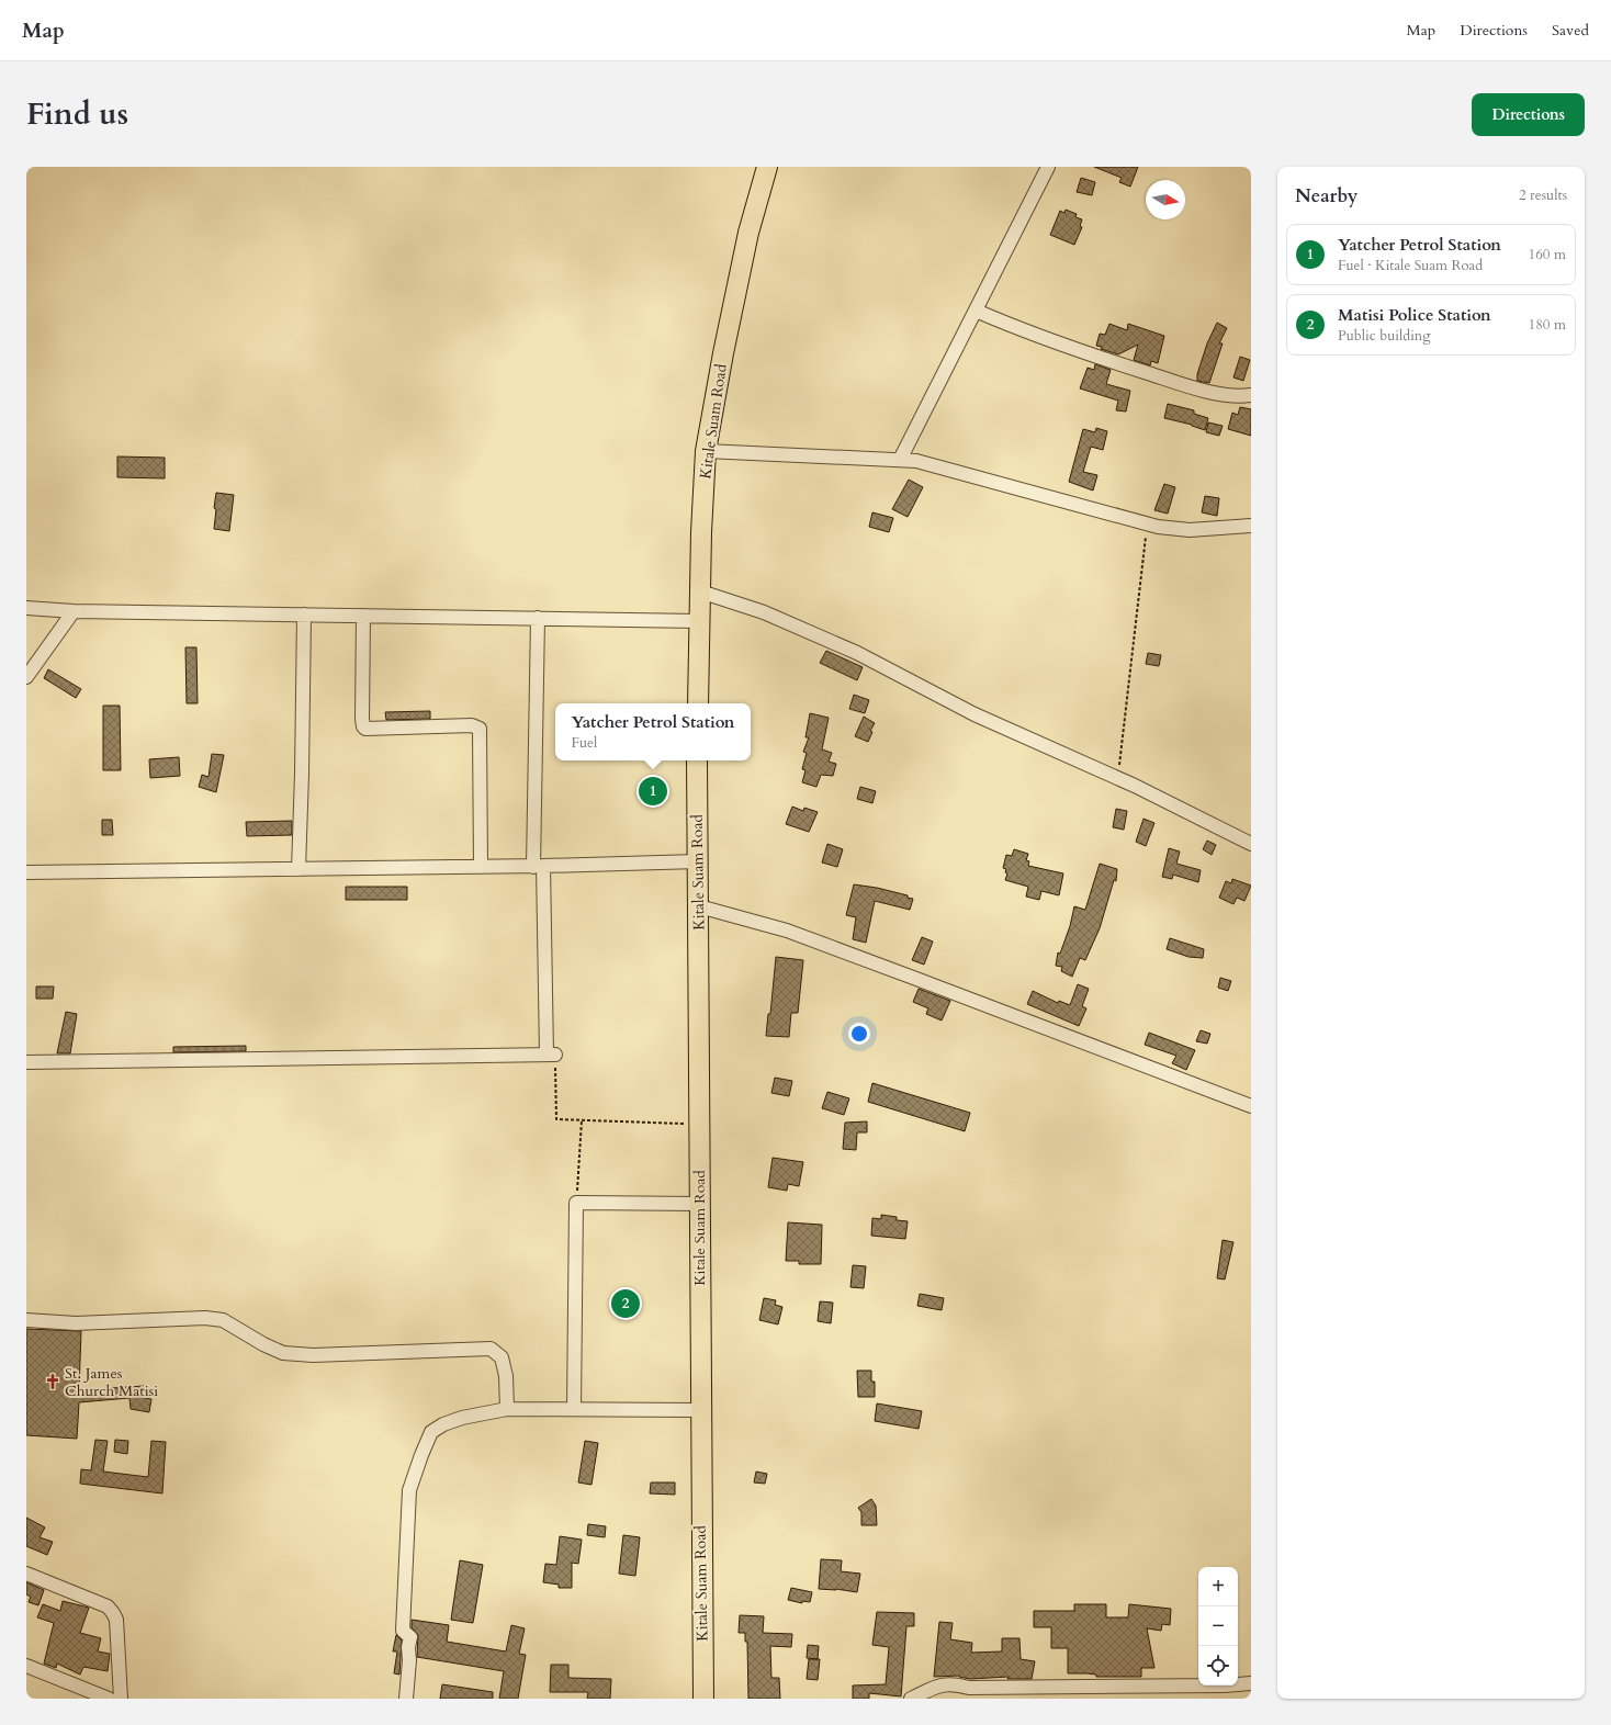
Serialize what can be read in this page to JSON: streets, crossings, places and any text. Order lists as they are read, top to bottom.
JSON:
{
  "streets": {
    "highway": ["Kitale Suam Road"]
  },
  "places": {
    "church": ["St. James Church Matisi"]
  },
  "north": "right",
  "page": {
    "header": "Map",
    "nav": ["Map", "Directions", "Saved"],
    "title": "Find us",
    "buttons": "Directions",
    "heading": ["Nearby", "2 results"],
    "list": [
      {
        "mark": "1",
        "name": "Yatcher Petrol Station",
        "note": "Fuel · Kitale Suam Road",
        "value": "160 m"
      },
      {
        "mark": "2",
        "name": "Matisi Police Station",
        "note": "Public building",
        "value": "180 m"
      }
    ],
    "popup": ["Yatcher Petrol Station", "Fuel"],
    "pins": ["1", "2"],
    "map_buttons": ["+", "−"]
  }
}
